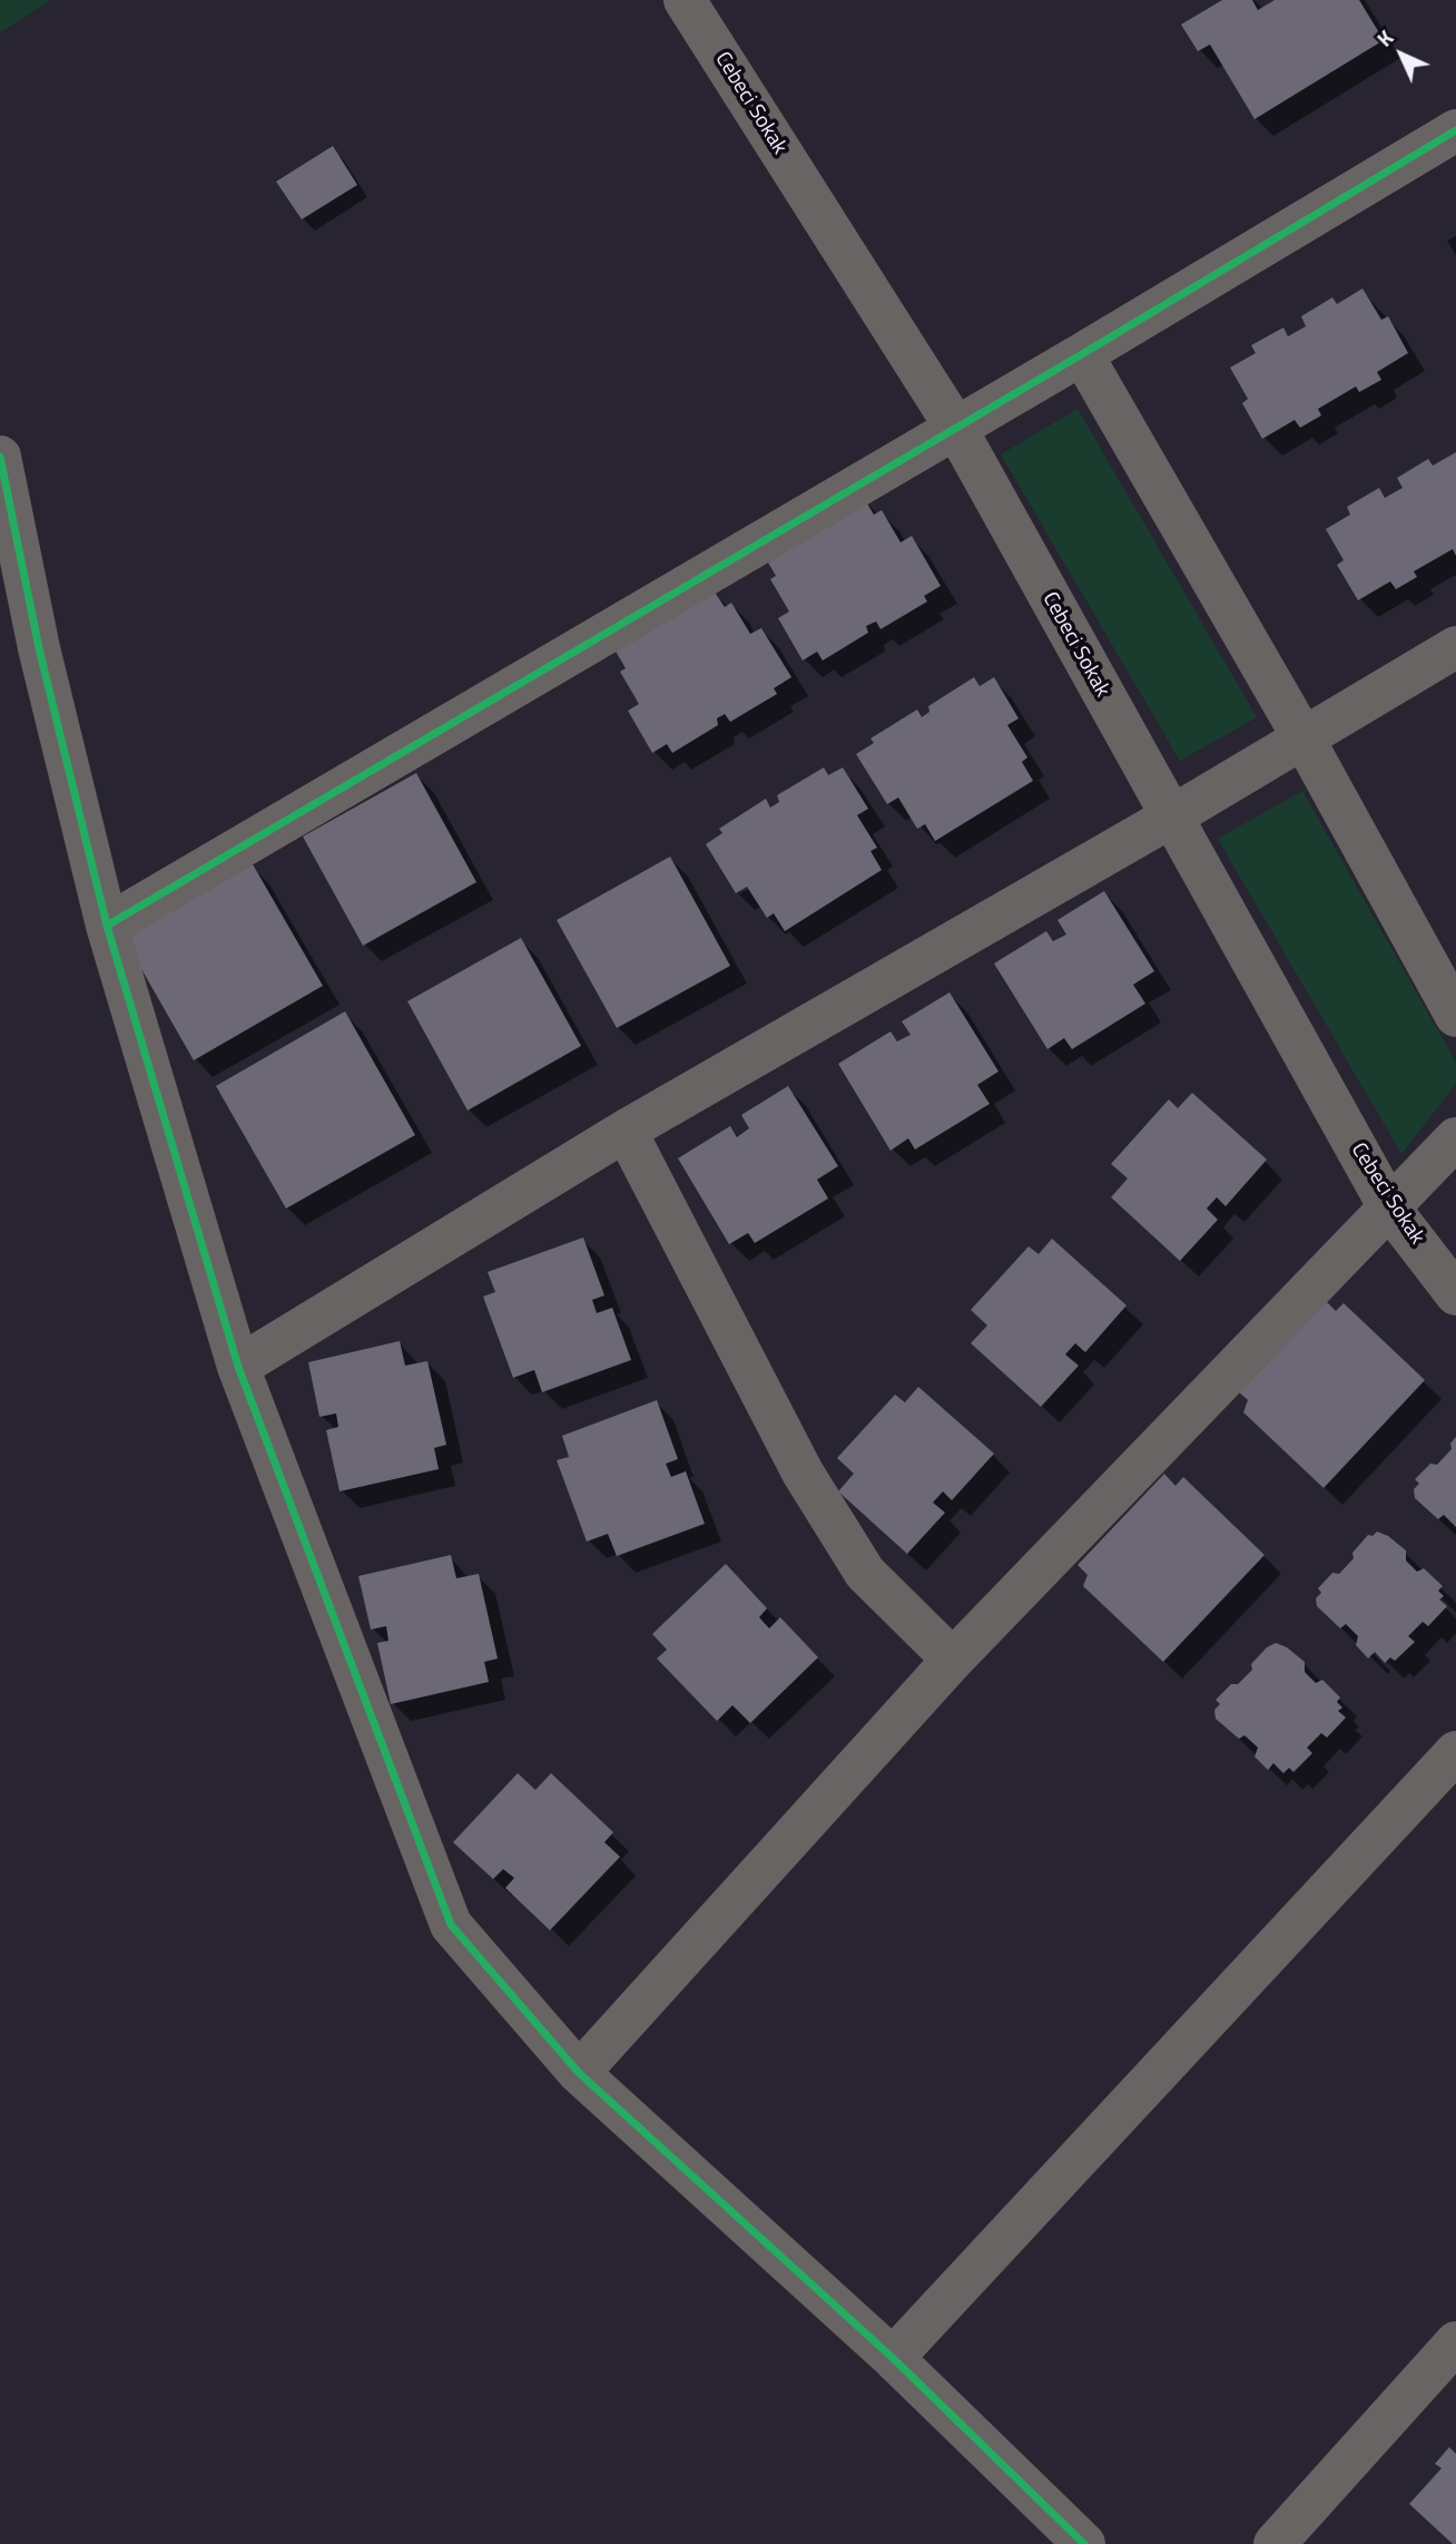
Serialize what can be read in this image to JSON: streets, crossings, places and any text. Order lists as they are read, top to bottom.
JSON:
{
  "streets": {
    "street": ["Cebeci Sokak"]
  },
  "north": "top left"
}
